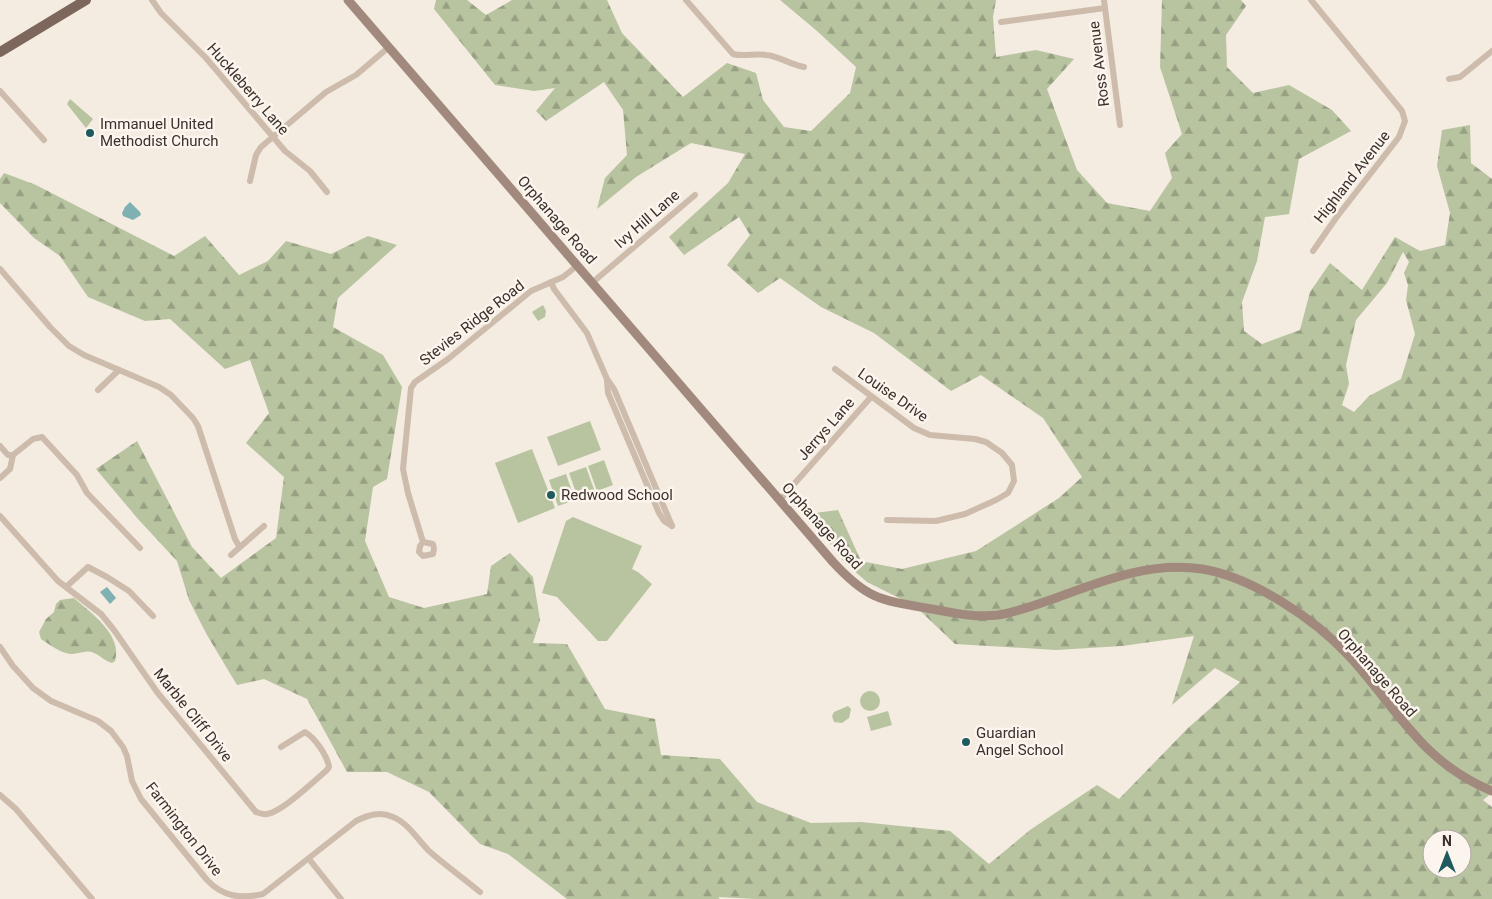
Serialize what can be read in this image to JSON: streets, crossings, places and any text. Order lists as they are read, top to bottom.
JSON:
{
  "streets": {
    "main road": ["Orphanage Road"],
    "street": [
      "Ross Avenue",
      "Huckleberry Lane",
      "Highland Avenue",
      "Ivy Hill Lane",
      "Stevies Ridge Road",
      "Louise Drive",
      "Jerrys Lane",
      "Marble Cliff Drive",
      "Farmington Drive"
    ]
  },
  "crossings": [
    ["Ivy Hill Lane", "Orphanage Road"],
    ["Orphanage Road", "Stevies Ridge Road"],
    ["Orphanage Road", "Jerrys Lane"],
    ["Louise Drive", "Jerrys Lane"]
  ],
  "places": ["Immanuel United Methodist Church", "Redwood School", "Guardian Angel School"],
  "north": "top"
}
